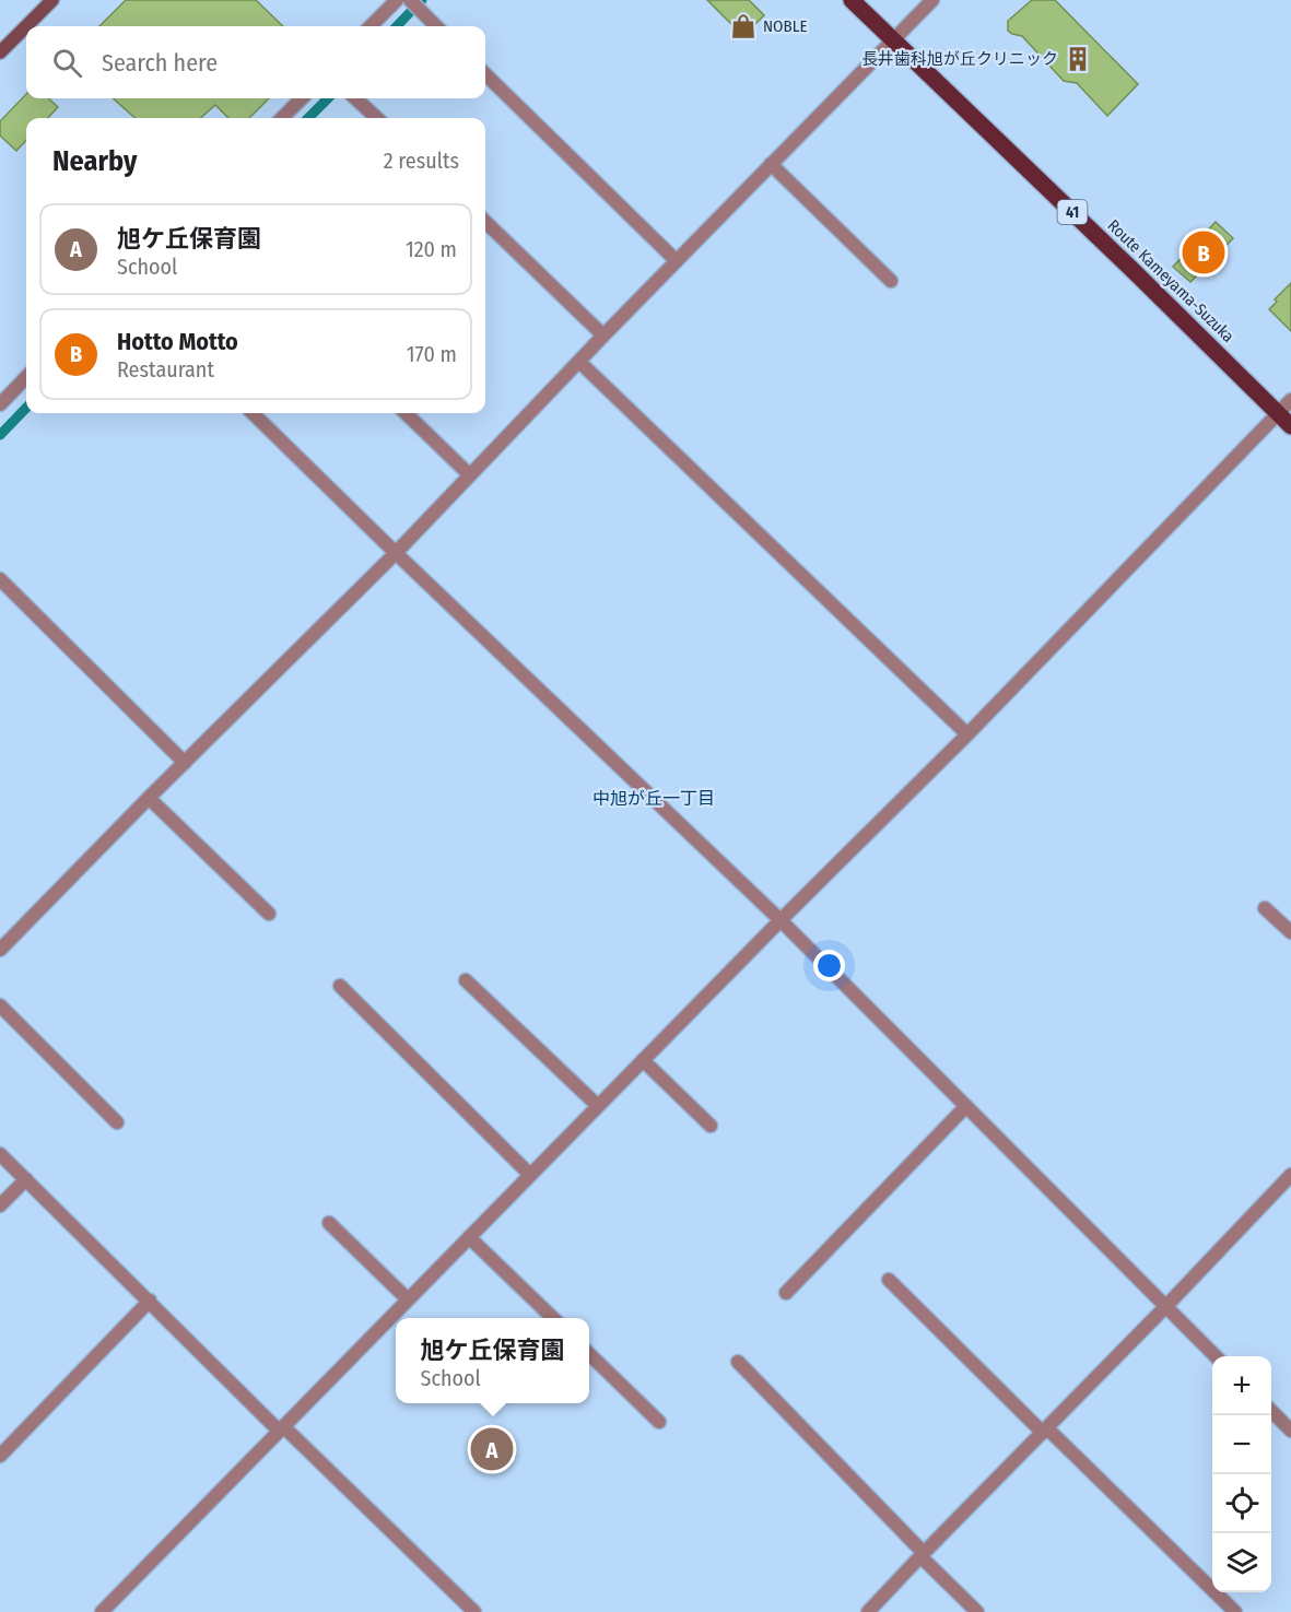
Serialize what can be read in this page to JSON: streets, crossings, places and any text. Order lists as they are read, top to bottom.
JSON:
{
  "streets": {
    "main road": ["41", "Route Kameyama-Suzuka"]
  },
  "districts": ["中旭が丘一丁目"],
  "places": {
    "shop": ["NOBLE"],
    "building": ["長井歯科旭が丘クリニック"]
  },
  "page": {
    "search": "Search here",
    "heading": ["Nearby", "2 results"],
    "list": [
      {
        "mark": "A",
        "name": "旭ケ丘保育園",
        "note": "School",
        "value": "120 m"
      },
      {
        "mark": "B",
        "name": "Hotto Motto",
        "note": "Restaurant",
        "value": "170 m"
      }
    ],
    "pins": ["B", "A"],
    "popup": ["旭ケ丘保育園", "School"],
    "map_buttons": ["+", "−"]
  }
}
